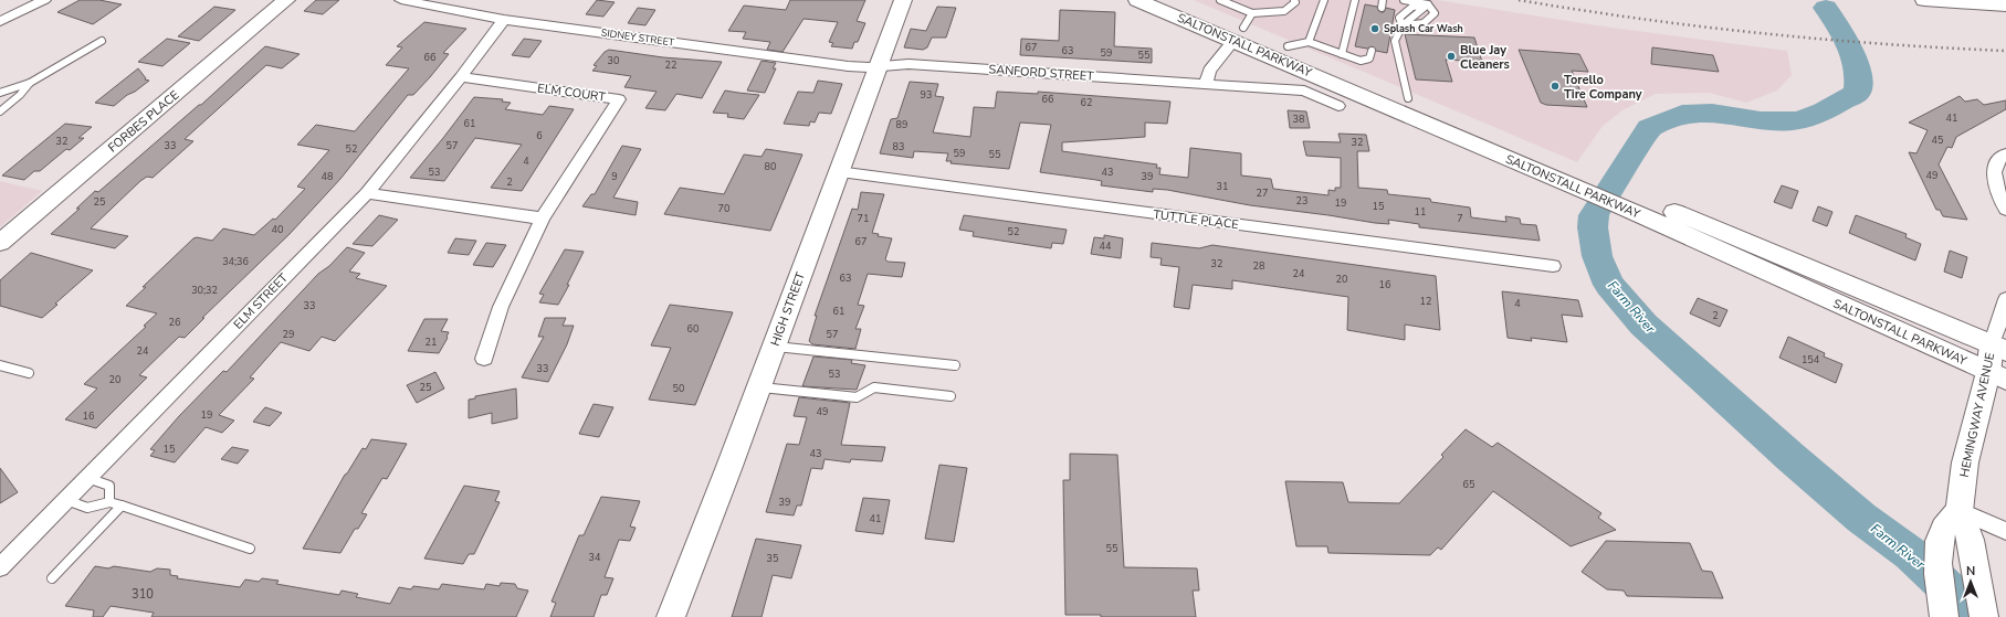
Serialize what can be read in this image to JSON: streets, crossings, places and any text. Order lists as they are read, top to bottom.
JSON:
{
  "streets": {
    "main road": [
      "SALTONSTALL PARKWAY",
      "FORBES PLACE",
      "HIGH STREET",
      "HEMINGWAY AVENUE"
    ],
    "street": [
      "SIDNEY STREET",
      "SANFORD STREET",
      "ELM COURT",
      "TUTTLE PLACE",
      "ELM STREET"
    ]
  },
  "crossings": [
    ["SIDNEY STREET", "SANFORD STREET"],
    ["SIDNEY STREET", "ELM STREET"],
    ["SIDNEY STREET", "HIGH STREET"],
    ["SALTONSTALL PARKWAY", "HEMINGWAY AVENUE"],
    ["SANFORD STREET", "HIGH STREET"],
    ["ELM COURT", "ELM STREET"],
    ["TUTTLE PLACE", "HIGH STREET"]
  ],
  "water": ["Farm River"],
  "places": ["Splash Car Wash", "Blue Jay Cleaners", "Torello Tire Company"],
  "house_numbers": [
    "67",
    "63",
    "59",
    "55",
    "66",
    "30",
    "22",
    "93",
    "66",
    "62",
    "41",
    "38",
    "61",
    "89",
    "6",
    "45",
    "32",
    "32",
    "33",
    "57",
    "83",
    "52",
    "59",
    "55",
    "4",
    "80",
    "53",
    "43",
    "49",
    "48",
    "9",
    "39",
    "2",
    "31",
    "27",
    "23",
    "25",
    "19",
    "15",
    "70",
    "11",
    "71",
    "7",
    "40",
    "52",
    "67",
    "44",
    "34;36",
    "32",
    "28",
    "24",
    "63",
    "20",
    "16",
    "30;32",
    "12",
    "4",
    "33",
    "61",
    "2",
    "26",
    "60",
    "29",
    "57",
    "21",
    "24",
    "154",
    "33",
    "53",
    "20",
    "25",
    "50",
    "49",
    "19",
    "16",
    "15",
    "43",
    "65",
    "39",
    "41",
    "55",
    "34",
    "35",
    "310"
  ],
  "north": "top"
}
